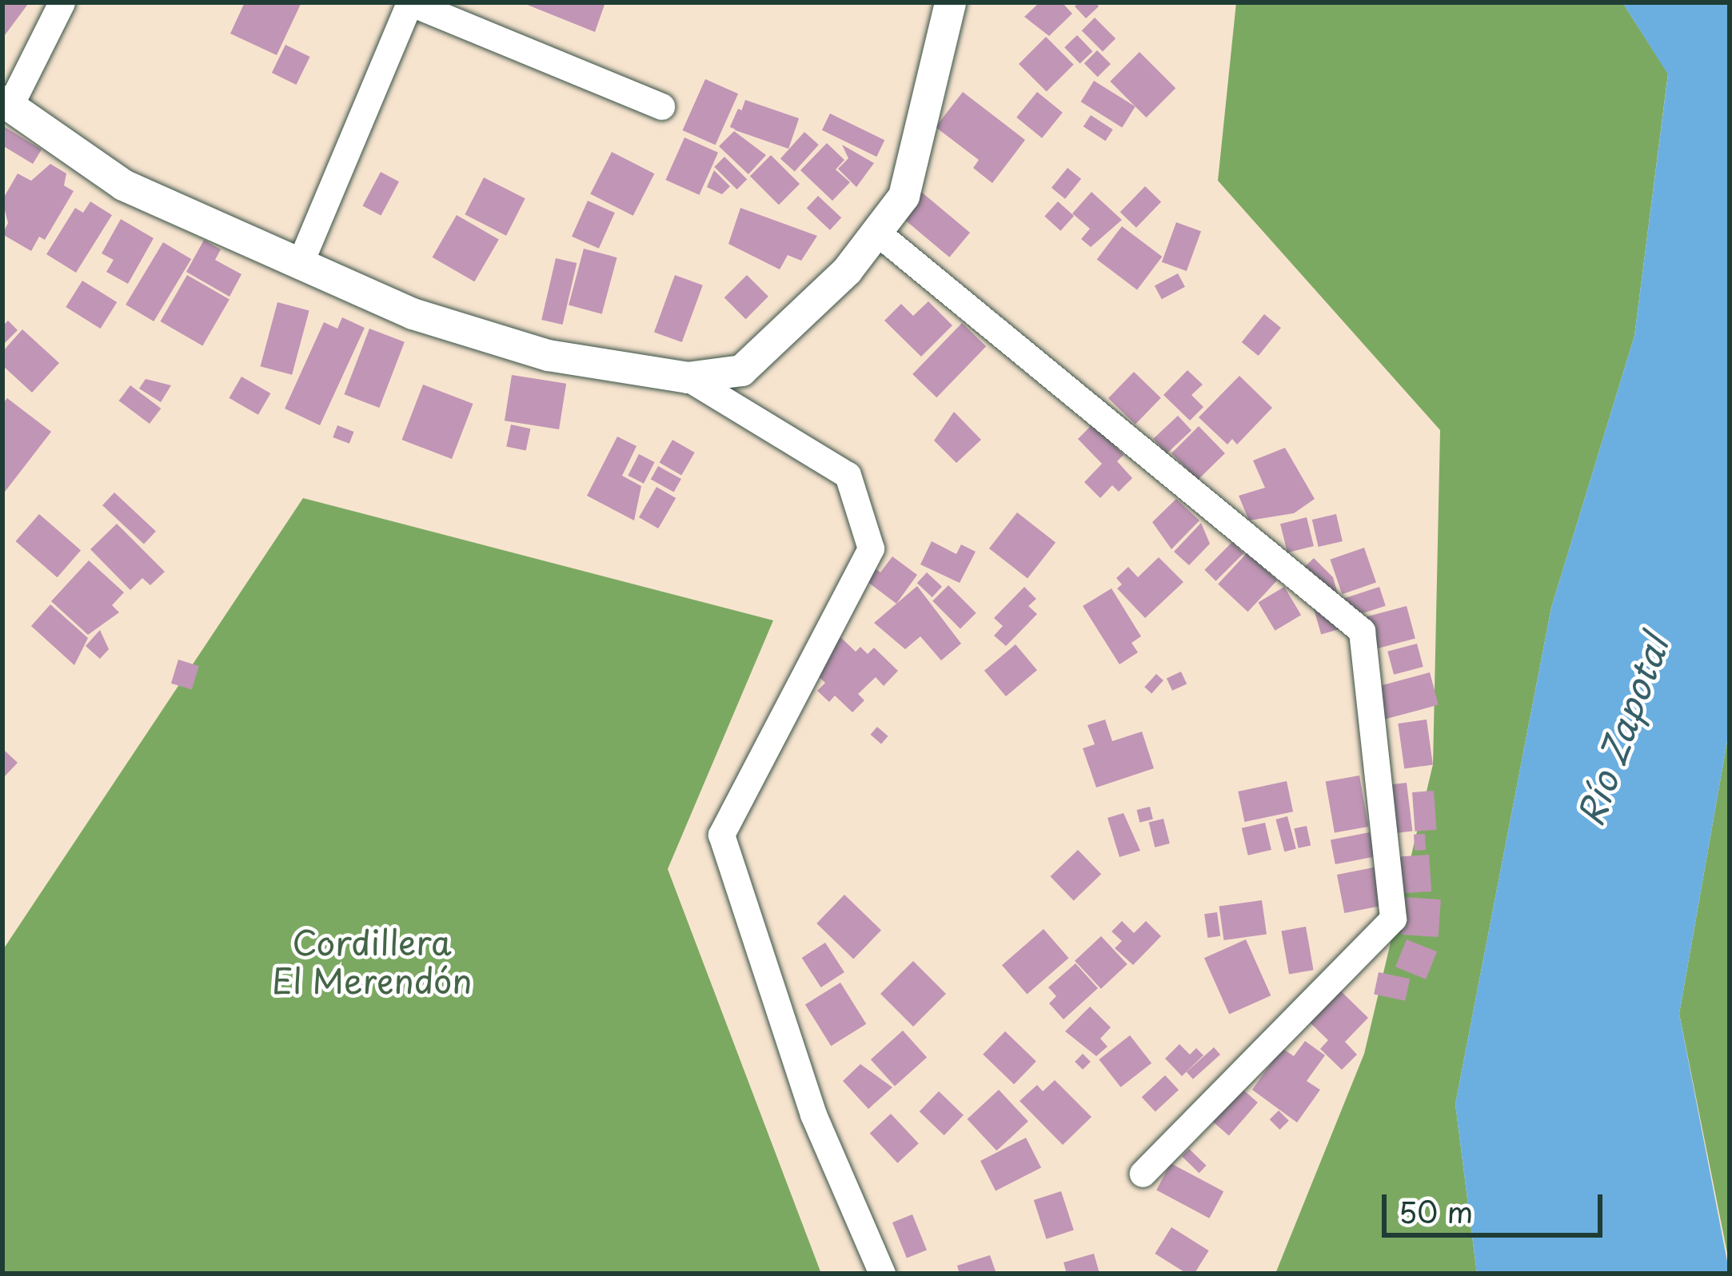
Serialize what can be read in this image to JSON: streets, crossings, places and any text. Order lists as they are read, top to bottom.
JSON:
{
  "water": ["Río Zapotal"],
  "parks": ["Cordillera El Merendón"],
  "scale_bar": "50 m"
}
